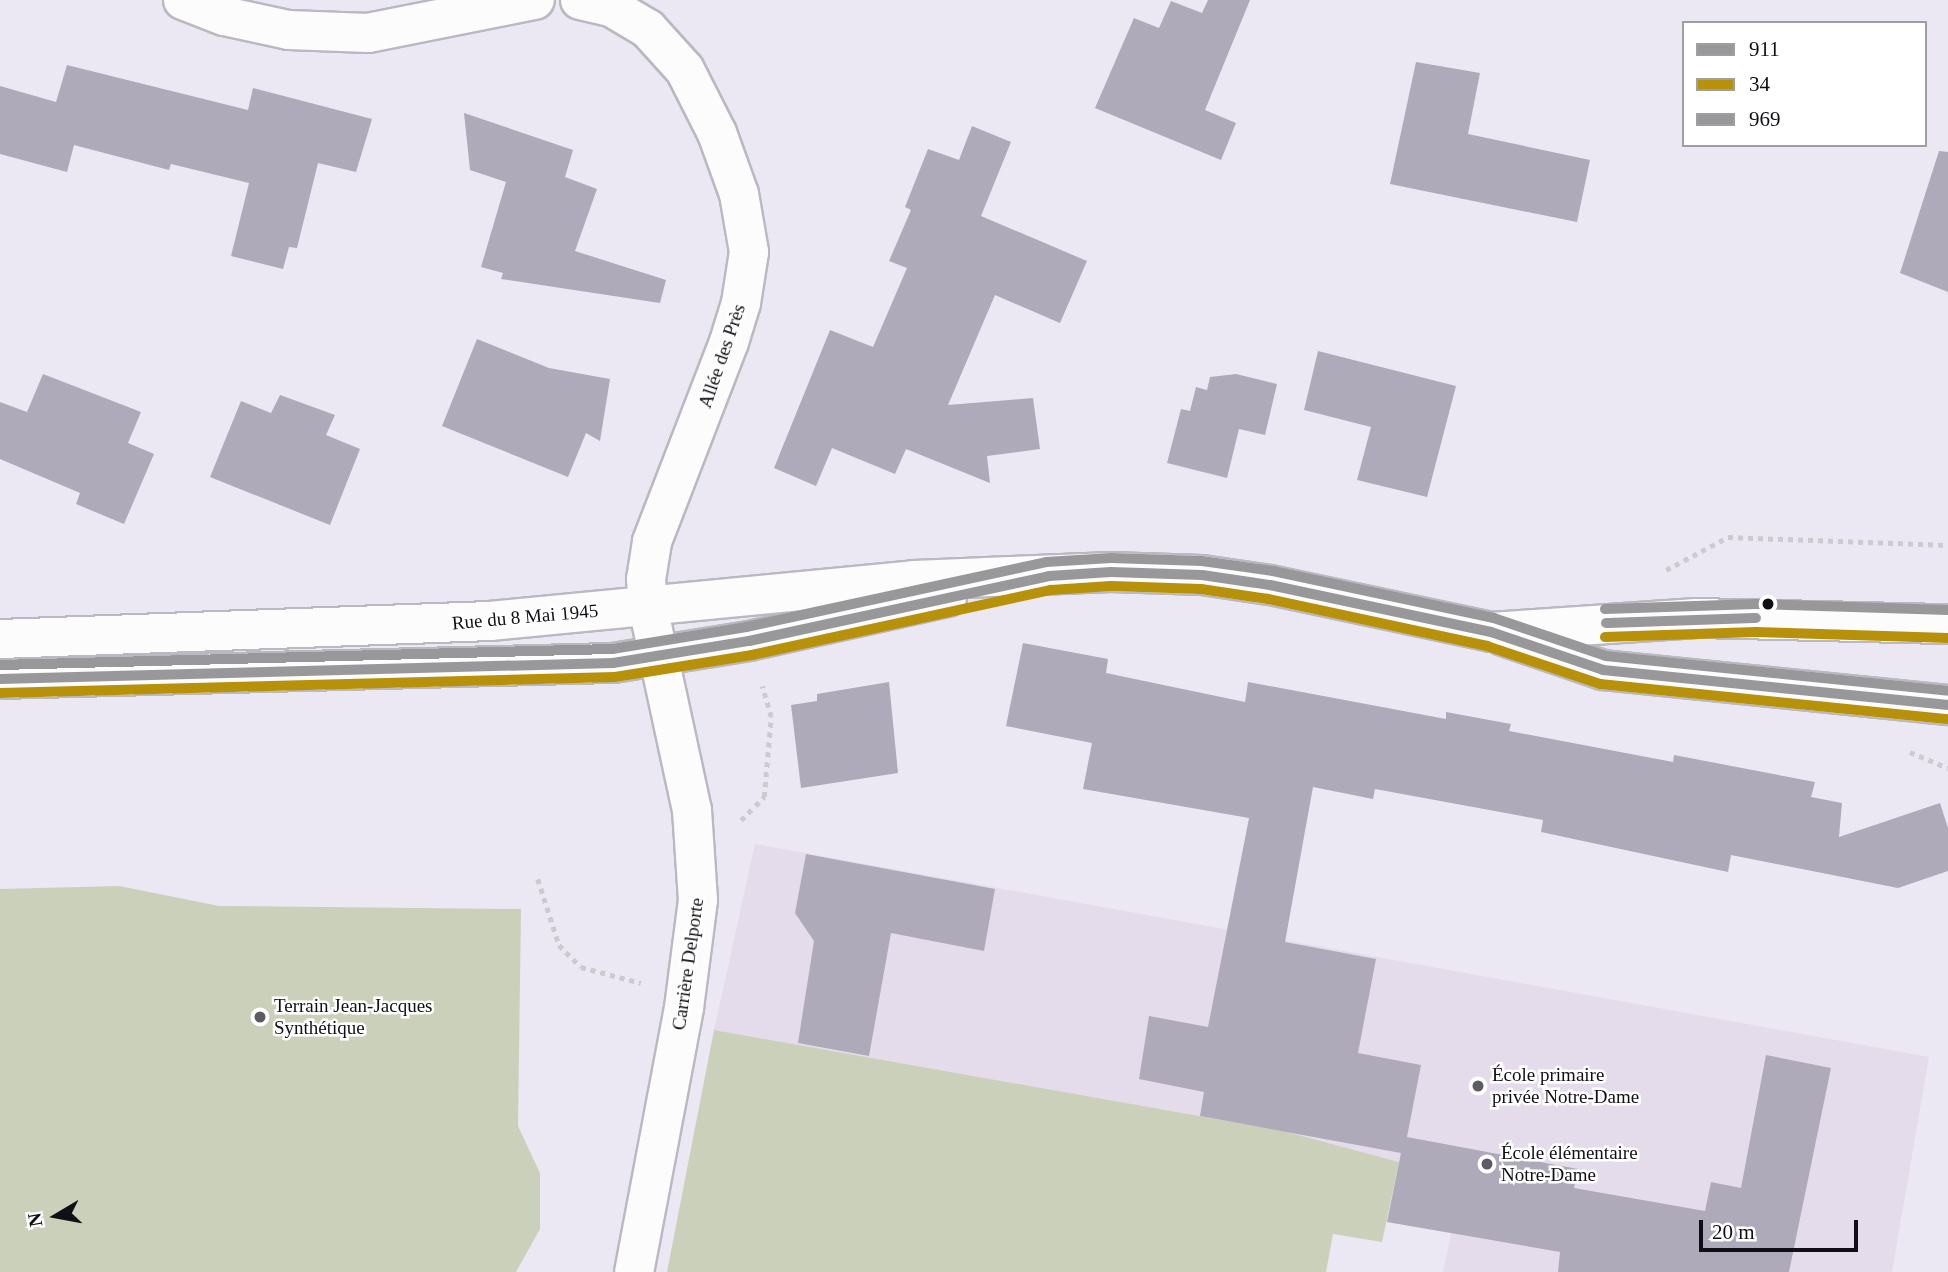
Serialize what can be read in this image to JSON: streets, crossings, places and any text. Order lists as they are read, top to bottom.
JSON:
{
  "streets": {
    "main road": ["Allée des Près", "Rue du 8 Mai 1945", "Carrière Delporte"]
  },
  "crossings": [
    ["Allée des Près", "Rue du 8 Mai 1945"],
    ["Allée des Près", "Carrière Delporte"],
    ["Rue du 8 Mai 1945", "Carrière Delporte"]
  ],
  "places": ["Terrain Jean-Jacques Synthétique", "École primaire privée Notre-Dame", "École élémentaire Notre-Dame"],
  "lines": ["transit line 969", "transit line 911", "transit line 34"],
  "legend": ["911", "34", "969"],
  "scale_bar": "20 m",
  "north": "left"
}
